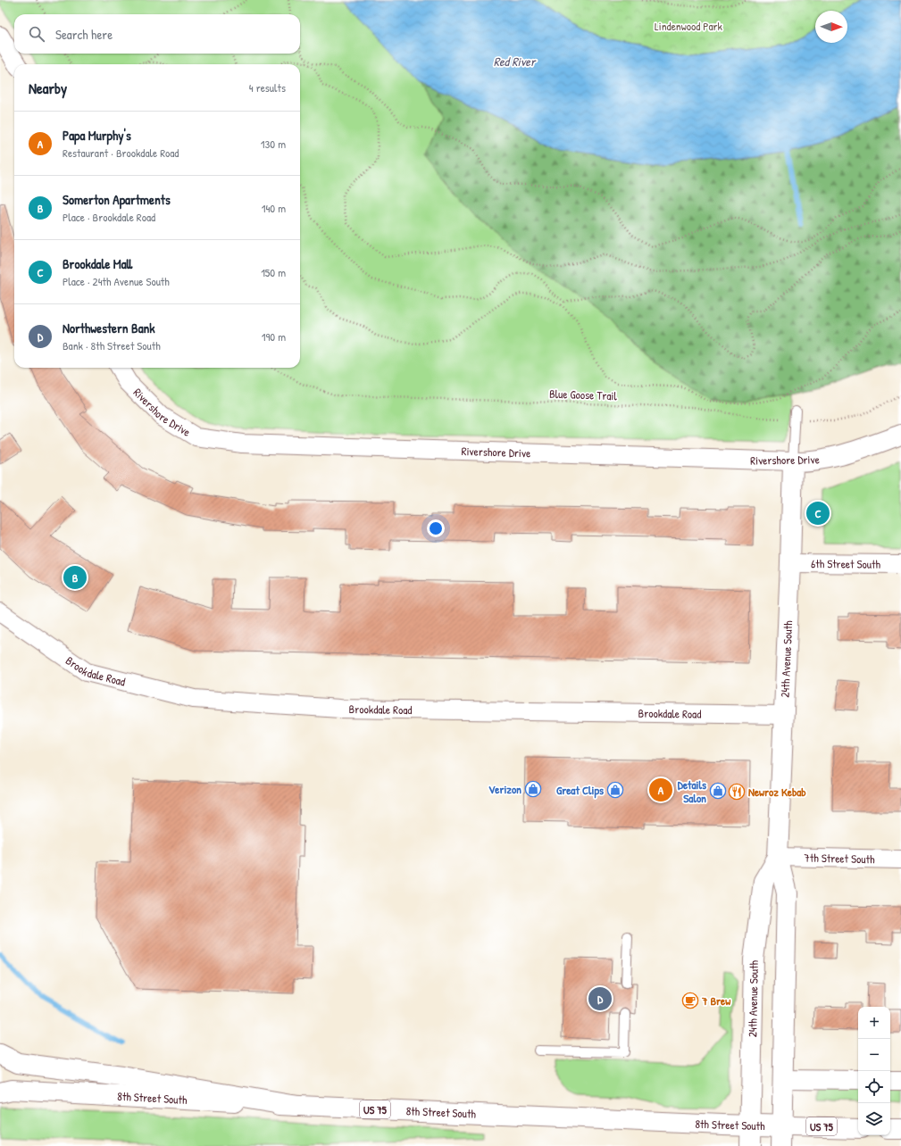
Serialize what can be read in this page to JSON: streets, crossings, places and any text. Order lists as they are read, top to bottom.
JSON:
{
  "streets": {
    "main road": [
      "Rivershore Drive",
      "24th Avenue South",
      "8th Street South",
      "US 75"
    ],
    "street": ["6th Street South", "Brookdale Road", "7th Street South"],
    "path": ["Blue Goose Trail"]
  },
  "crossings": [
    ["Rivershore Drive", "24th Avenue South"],
    ["6th Street South", "24th Avenue South"],
    ["24th Avenue South", "Brookdale Road"],
    ["24th Avenue South", "7th Street South"],
    ["24th Avenue South", "8th Street South"]
  ],
  "water": ["Red River"],
  "parks": ["Lindenwood Park"],
  "places": {
    "shop": ["Verizon", "Great Clips", "Details Salon"],
    "restaurant": ["Newroz Kebab"],
    "cafe": ["7 Brew"]
  },
  "north": "right",
  "page": {
    "search": "Search here",
    "heading": ["Nearby", "4 results"],
    "list": [
      {
        "mark": "A",
        "name": "Papa Murphy's",
        "note": "Restaurant · Brookdale Road",
        "value": "130 m"
      },
      {
        "mark": "B",
        "name": "Somerton Apartments",
        "note": "Place · Brookdale Road",
        "value": "140 m"
      },
      {
        "mark": "C",
        "name": "Brookdale Mall",
        "note": "Place · 24th Avenue South",
        "value": "150 m"
      },
      {
        "mark": "D",
        "name": "Northwestern Bank",
        "note": "Bank · 8th Street South",
        "value": "190 m"
      }
    ],
    "pins": [
      "C",
      "B",
      "A",
      "D"
    ],
    "map_buttons": ["+", "−"]
  }
}
